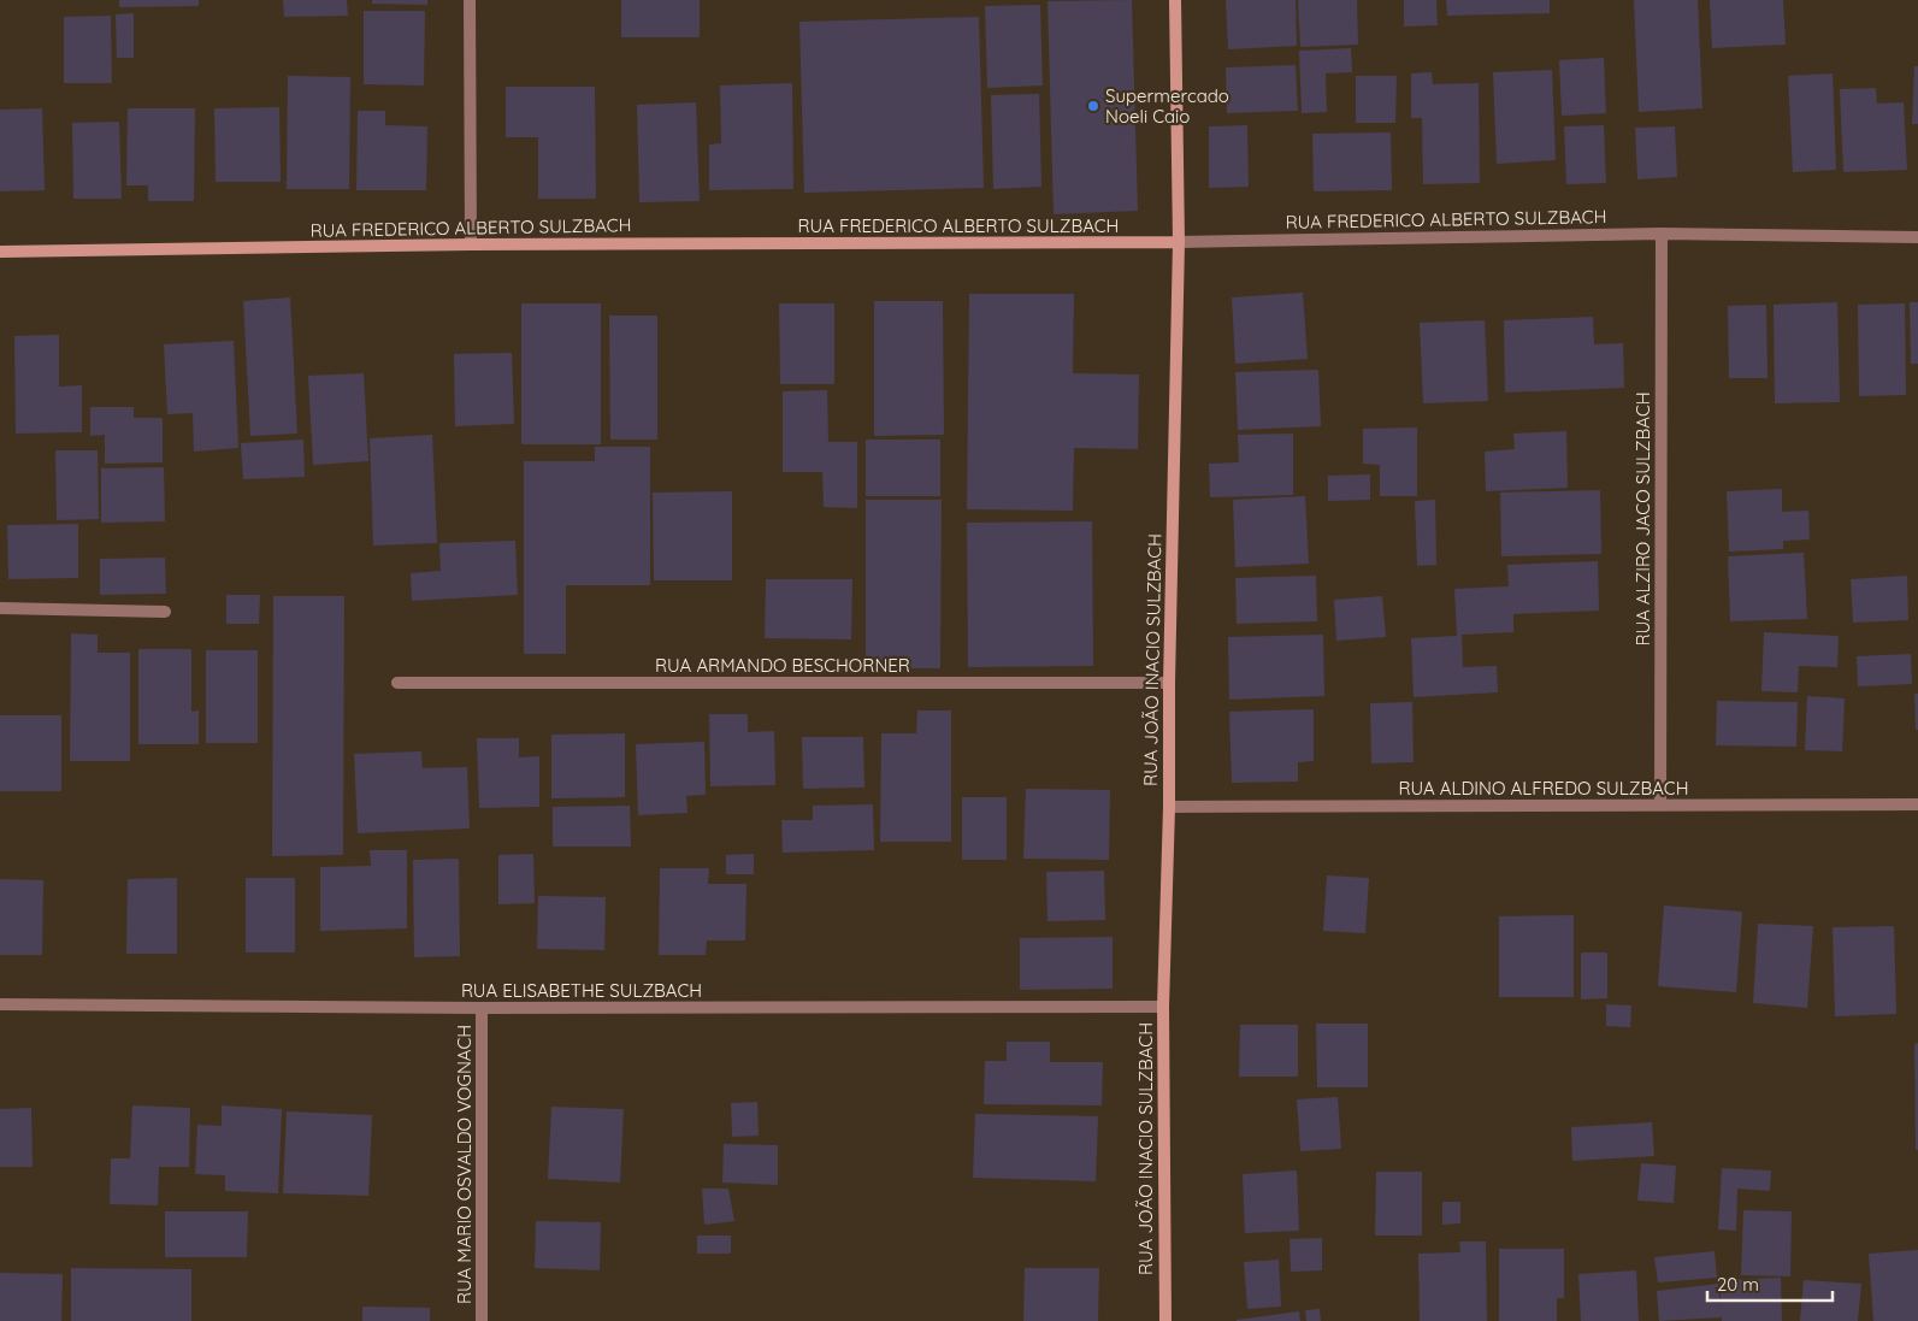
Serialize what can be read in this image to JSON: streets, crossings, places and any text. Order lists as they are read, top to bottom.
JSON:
{
  "streets": {
    "street": [
      "RUA FREDERICO ALBERTO SULZBACH",
      "RUA ALZIRO JACO SULZBACH",
      "RUA JOÃO INACIO SULZBACH",
      "RUA ARMANDO BESCHORNER",
      "RUA ALDINO ALFREDO SULZBACH",
      "RUA ELISABETHE SULZBACH",
      "RUA MARIO OSVALDO VOGNACH"
    ]
  },
  "crossings": [
    ["RUA FREDERICO ALBERTO SULZBACH", "RUA ALZIRO JACO SULZBACH"],
    ["RUA FREDERICO ALBERTO SULZBACH", "RUA JOÃO INACIO SULZBACH"],
    ["RUA ALZIRO JACO SULZBACH", "RUA ALDINO ALFREDO SULZBACH"],
    ["RUA JOÃO INACIO SULZBACH", "RUA ARMANDO BESCHORNER"],
    ["RUA JOÃO INACIO SULZBACH", "RUA ALDINO ALFREDO SULZBACH"],
    ["RUA JOÃO INACIO SULZBACH", "RUA ELISABETHE SULZBACH"],
    ["RUA ELISABETHE SULZBACH", "RUA MARIO OSVALDO VOGNACH"]
  ],
  "places": ["Supermercado Noeli Caio"],
  "scale_bar": "20 m"
}
